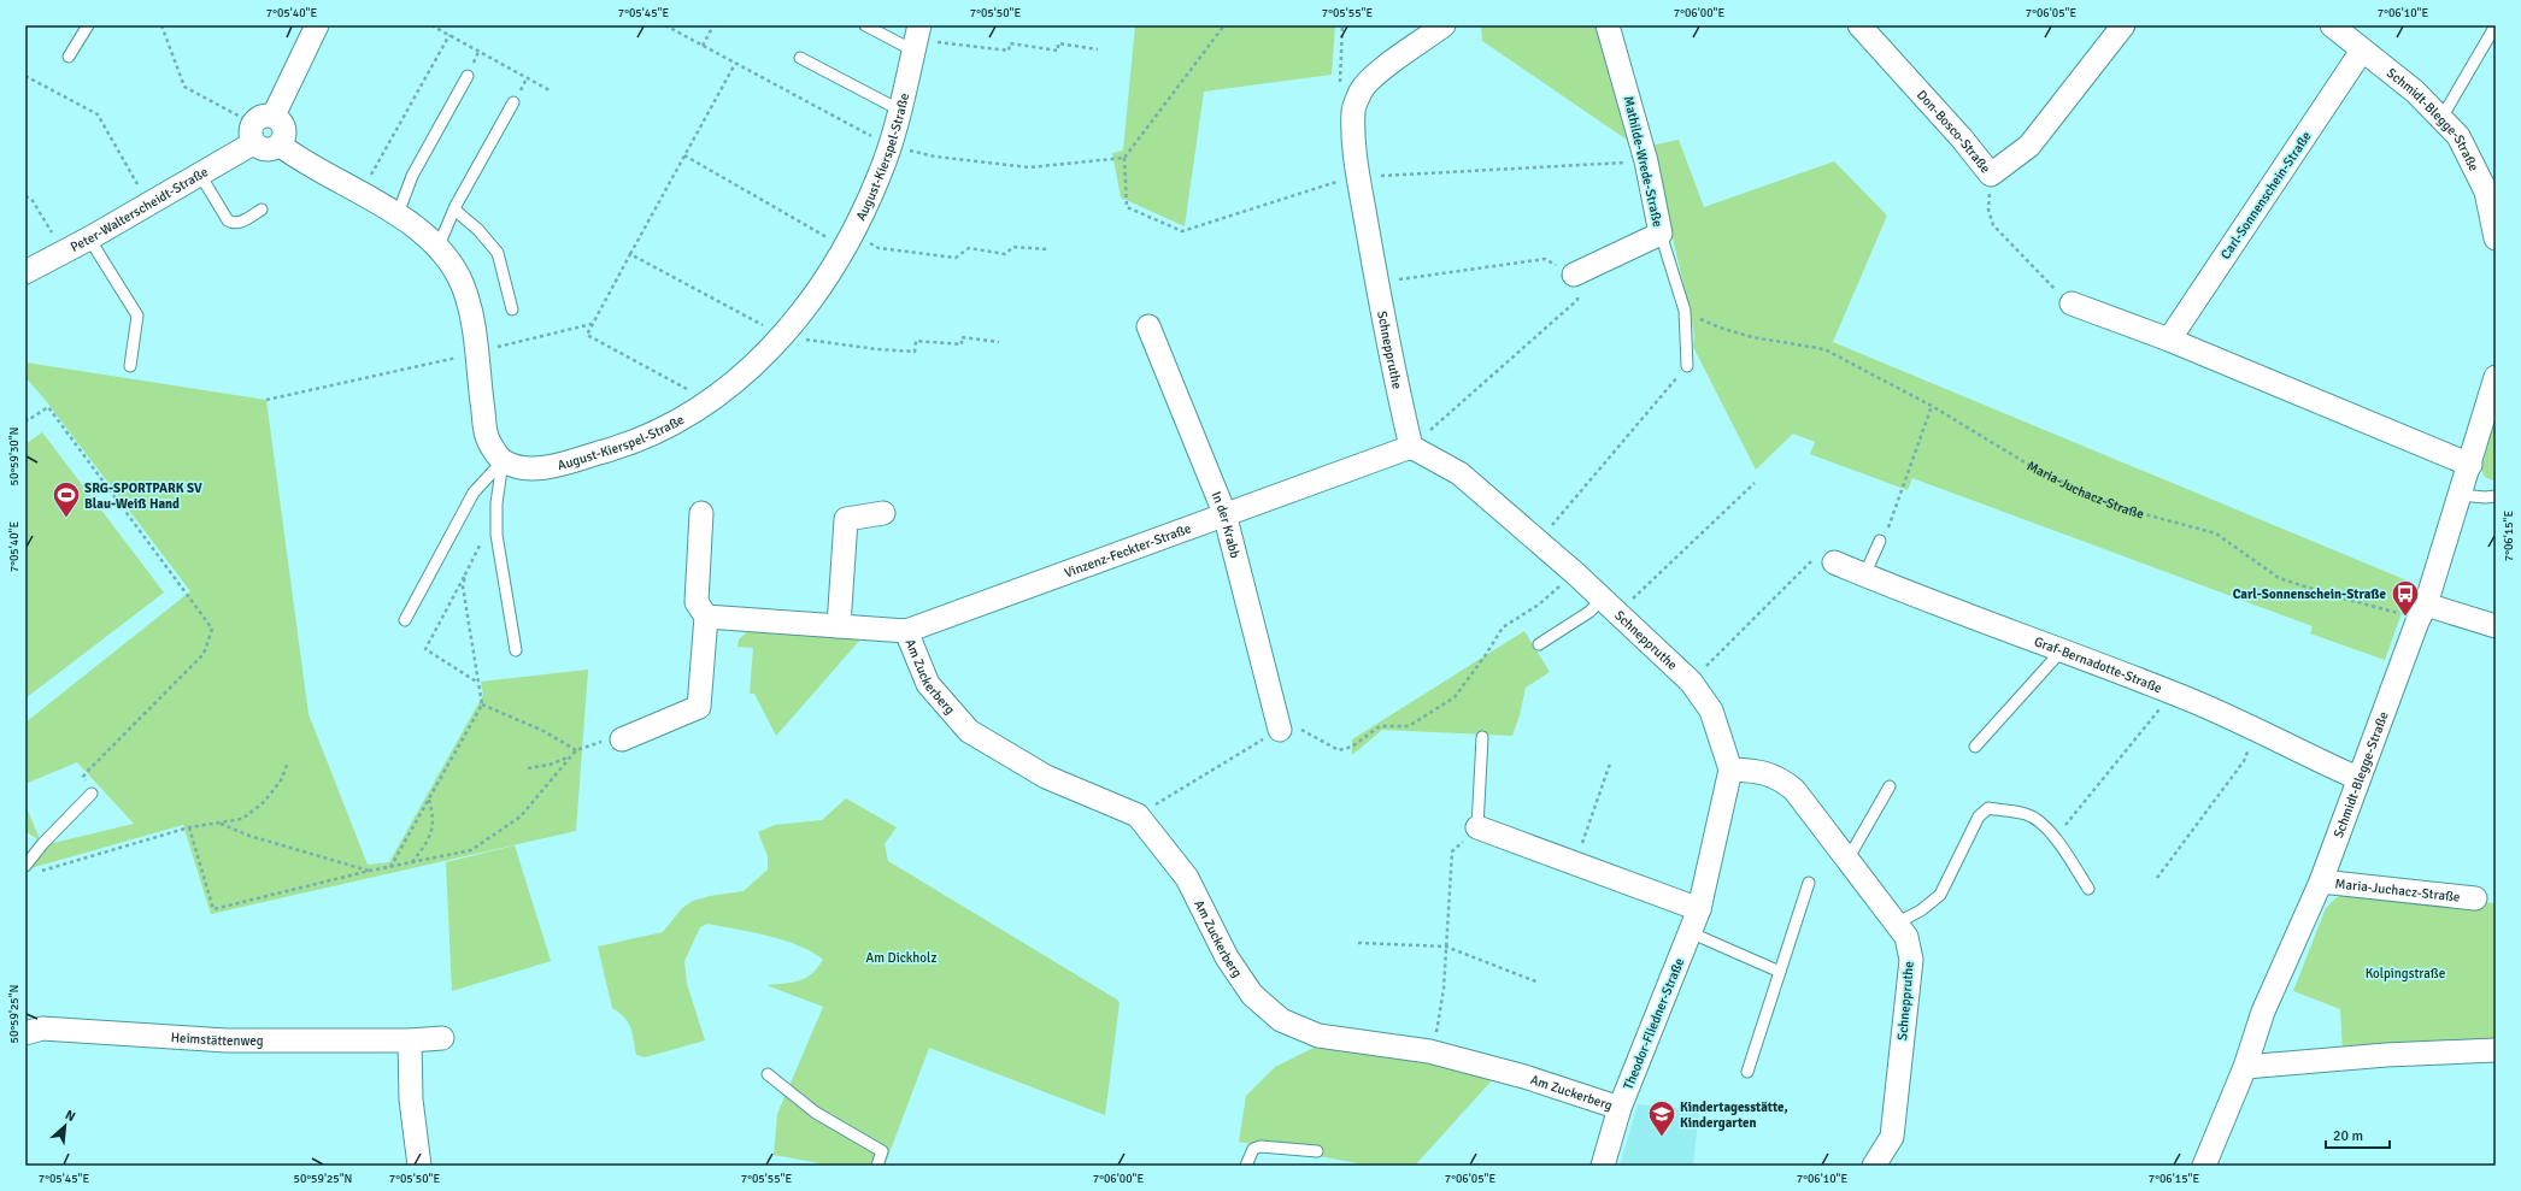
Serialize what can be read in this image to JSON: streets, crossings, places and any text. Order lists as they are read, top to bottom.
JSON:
{
  "streets": {
    "street": [
      "Schmidt-Blegge-Straße",
      "Don-Bosco-Straße",
      "August-Kierspel-Straße",
      "Mathilde-Wrede-Straße",
      "Carl-Sonnenschein-Straße",
      "Peter-Walterscheidt-Straße",
      "Schneppruthe",
      "Maria-Juchacz-Straße",
      "In der Krabb",
      "Vinzenz-Feckter-Straße",
      "Graf-Bernadotte-Straße",
      "Am Zuckerberg",
      "Theodor-Fliedner-Straße",
      "Heimstättenweg"
    ]
  },
  "crossings": [
    ["Schmidt-Blegge-Straße", "Carl-Sonnenschein-Straße"],
    ["Schmidt-Blegge-Straße", "Maria-Juchacz-Straße"],
    ["Schmidt-Blegge-Straße", "Graf-Bernadotte-Straße"],
    ["Schneppruthe", "Vinzenz-Feckter-Straße"],
    ["Schneppruthe", "Theodor-Fliedner-Straße"],
    ["In der Krabb", "Vinzenz-Feckter-Straße"],
    ["Vinzenz-Feckter-Straße", "Am Zuckerberg"],
    ["Am Zuckerberg", "Theodor-Fliedner-Straße"]
  ],
  "parks": ["Am Dickholz", "Kolpingstraße"],
  "places": {
    "sports": ["SRG-SPORTPARK SV Blau-Weiß Hand"],
    "bus stop": ["Carl-Sonnenschein-Straße"],
    "school or university": ["Kindertagesstätte, Kindergarten"]
  },
  "scale_bar": "20 m",
  "north": "top right",
  "coordinates": [
    "7°05'40\"E",
    "7°05'45\"E",
    "7°05'50\"E",
    "7°05'55\"E",
    "7°06'00\"E",
    "7°06'05\"E",
    "7°06'10\"E",
    "50°59'30\"N",
    "7°06'15\"E",
    "50°59'25\"N"
  ]
}
